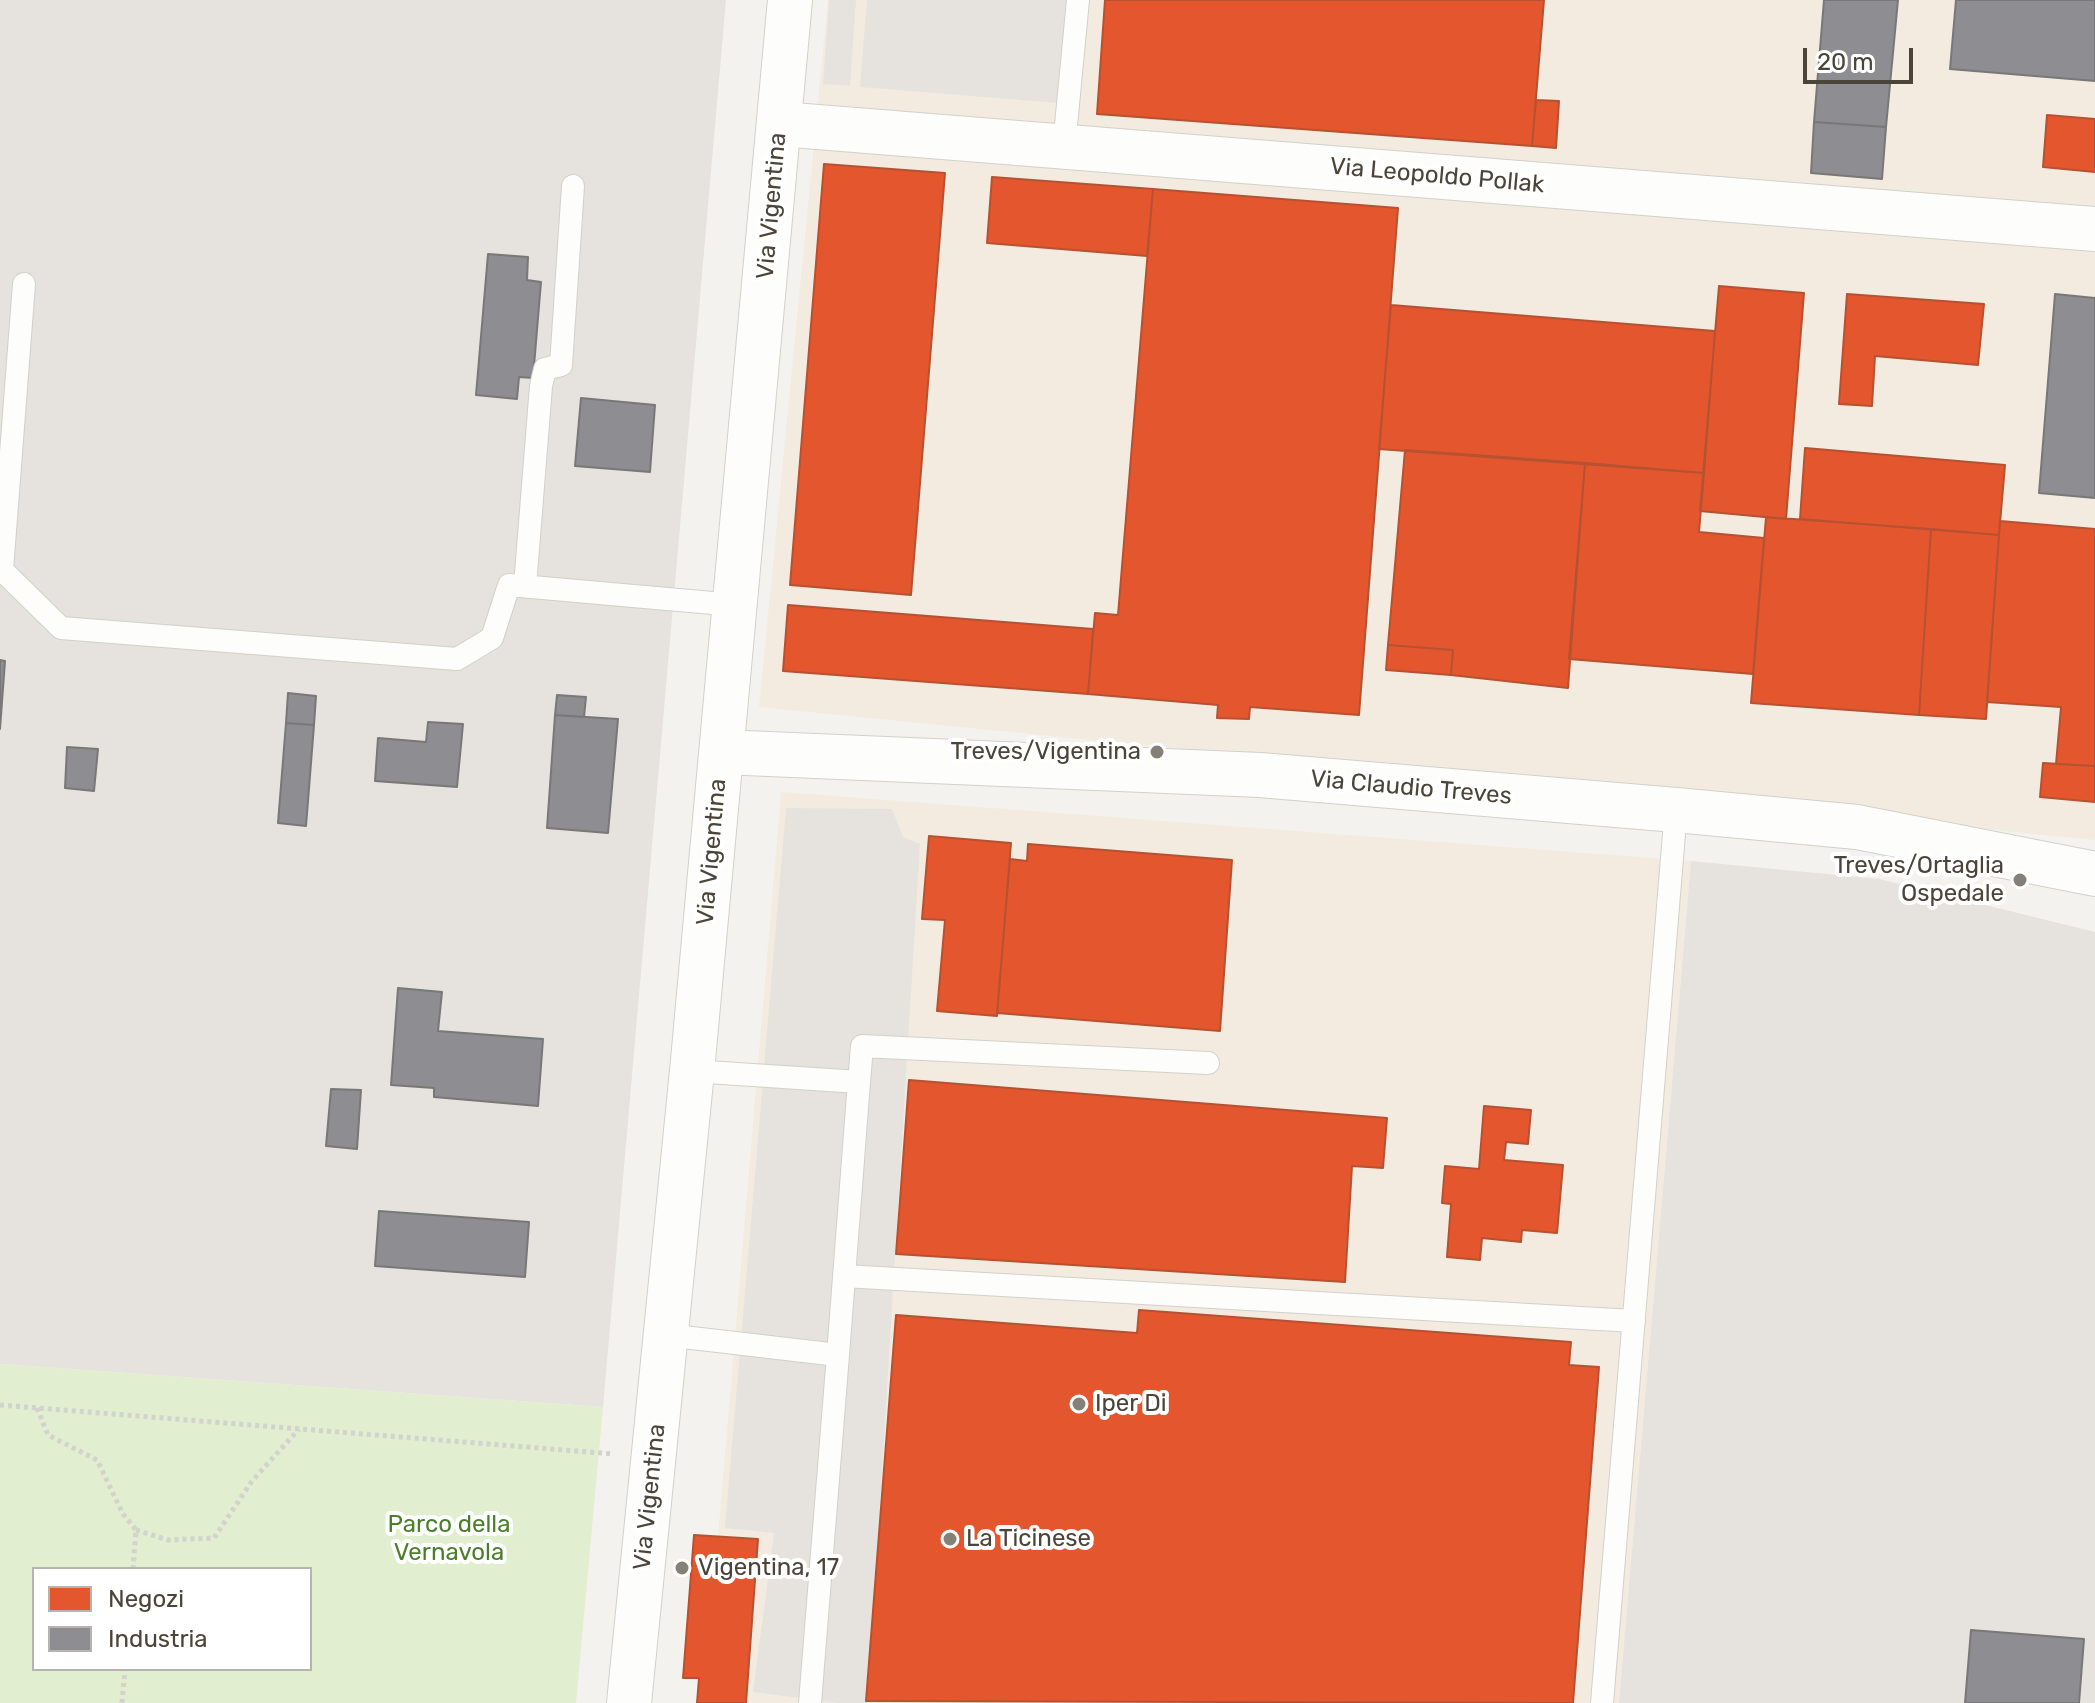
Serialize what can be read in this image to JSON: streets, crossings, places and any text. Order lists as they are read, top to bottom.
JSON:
{
  "streets": {
    "street": ["Via Leopoldo Pollak", "Via Vigentina", "Via Claudio Treves"]
  },
  "crossings": [
    ["Via Leopoldo Pollak", "Via Vigentina"],
    ["Via Vigentina", "Via Claudio Treves"]
  ],
  "parks": ["Parco della Vernavola"],
  "places": [
    "Treves/Vigentina",
    "Treves/Ortaglia Ospedale",
    "Iper Di",
    "La Ticinese",
    "Vigentina, 17"
  ],
  "legend": ["Negozi", "Industria"],
  "scale_bar": "20 m"
}
